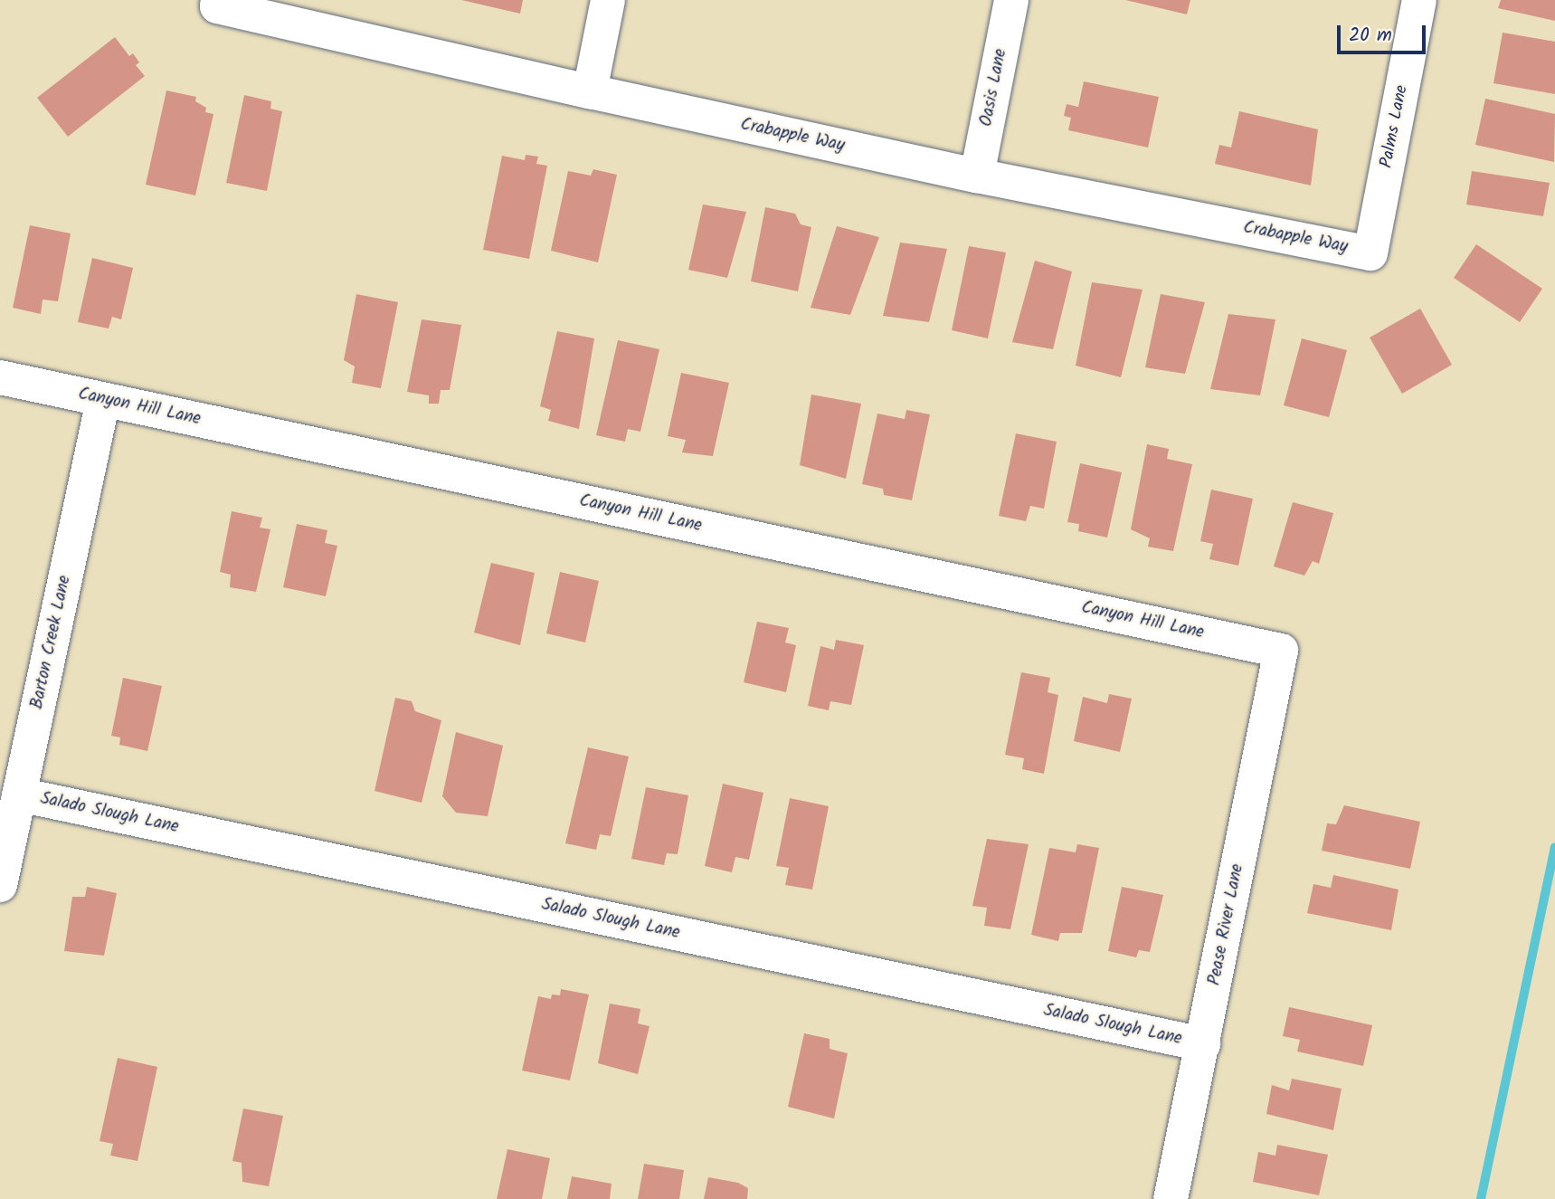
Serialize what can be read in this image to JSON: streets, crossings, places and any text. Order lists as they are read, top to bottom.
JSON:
{
  "streets": {
    "street": [
      "Oasis Lane",
      "Palms Lane",
      "Crabapple Way",
      "Canyon Hill Lane",
      "Barton Creek Lane",
      "Salado Slough Lane",
      "Pease River Lane"
    ]
  },
  "crossings": [
    ["Oasis Lane", "Crabapple Way"],
    ["Palms Lane", "Crabapple Way"],
    ["Canyon Hill Lane", "Barton Creek Lane"],
    ["Canyon Hill Lane", "Pease River Lane"],
    ["Barton Creek Lane", "Salado Slough Lane"],
    ["Salado Slough Lane", "Pease River Lane"]
  ],
  "scale_bar": "20 m"
}
